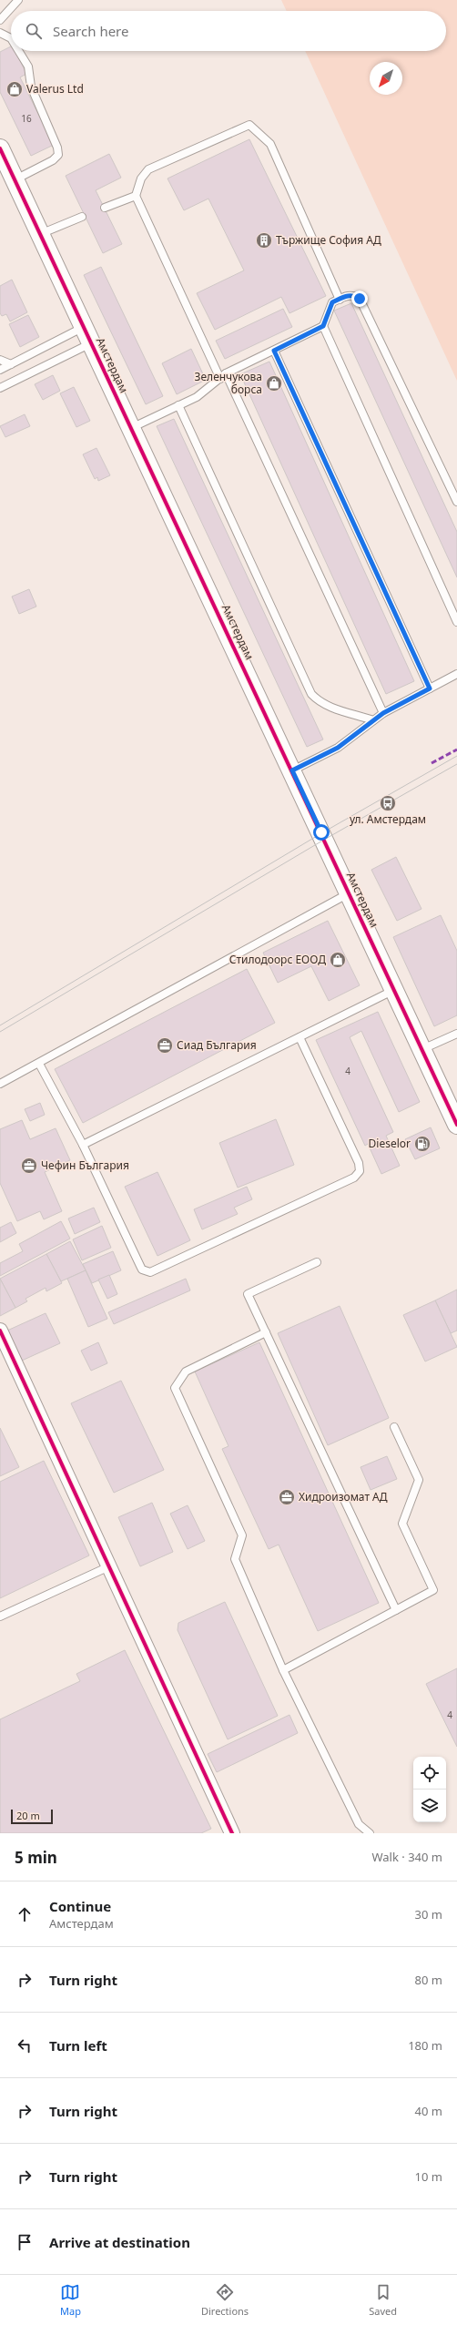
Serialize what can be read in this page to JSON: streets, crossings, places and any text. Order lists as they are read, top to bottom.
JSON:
{
  "streets": {
    "street": ["Амстердам"]
  },
  "places": {
    "shop": ["Valerus Ltd", "Зеленчукова борса", "Стилодоорс ЕООД"],
    "building": ["Тържище София АД"],
    "bus stop": ["ул. Амстердам"],
    "office": ["Сиад България", "Чефин България", "Хидроизомат АД"],
    "fuel station": ["Dieselor"]
  },
  "house_numbers": ["16", "4", "4"],
  "scale_bar": "20 m",
  "north": "bottom left",
  "page": {
    "search": "Search here",
    "scale": "20 m",
    "heading": ["5 min", "Walk · 340 m"],
    "list": [
      ["Continue", "Амстердам", "30 m"],
      ["Turn right", "80 m"],
      ["Turn left", "180 m"],
      ["Turn right", "40 m"],
      ["Turn right", "10 m"],
      "Arrive at destination"
    ],
    "nav": ["Map", "Directions", "Saved"]
  }
}
